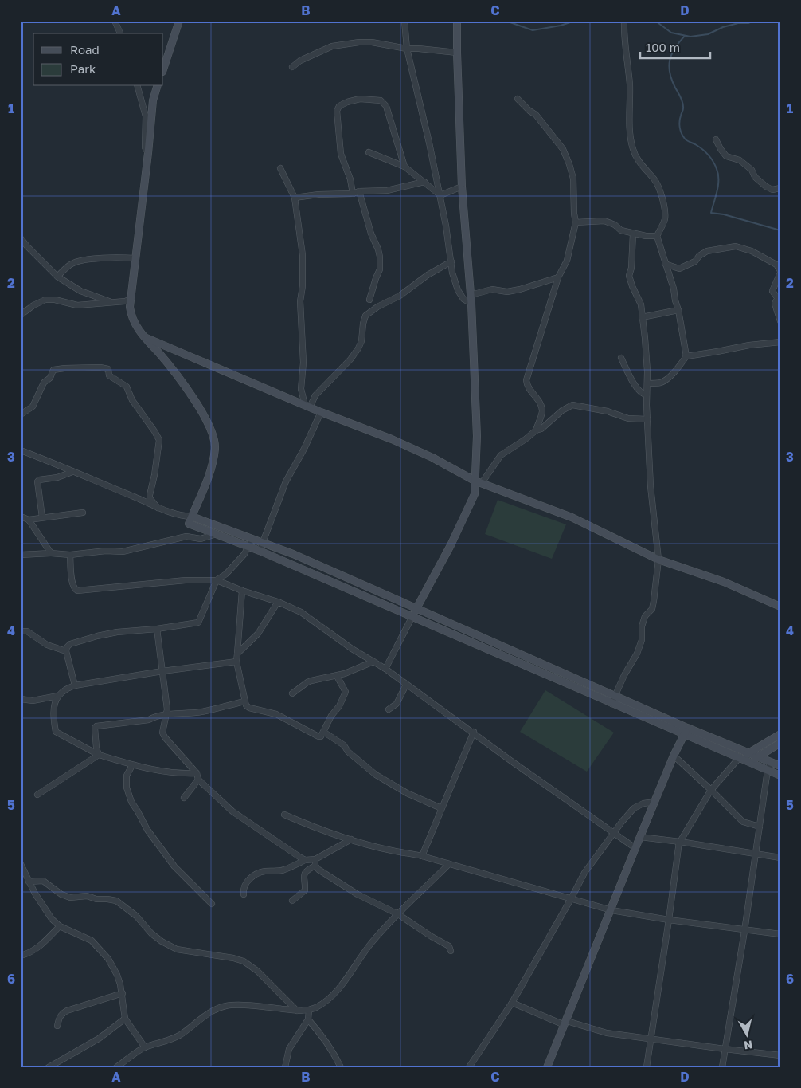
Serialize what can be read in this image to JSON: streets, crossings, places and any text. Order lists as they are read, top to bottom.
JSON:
{
  "legend": ["Road", "Park"],
  "scale_bar": "100 m",
  "north": "bottom",
  "grid": {
    "columns": [
      "A",
      "B",
      "C",
      "D"
    ],
    "rows": [
      "1",
      "2",
      "3",
      "4",
      "5",
      "6"
    ]
  }
}
